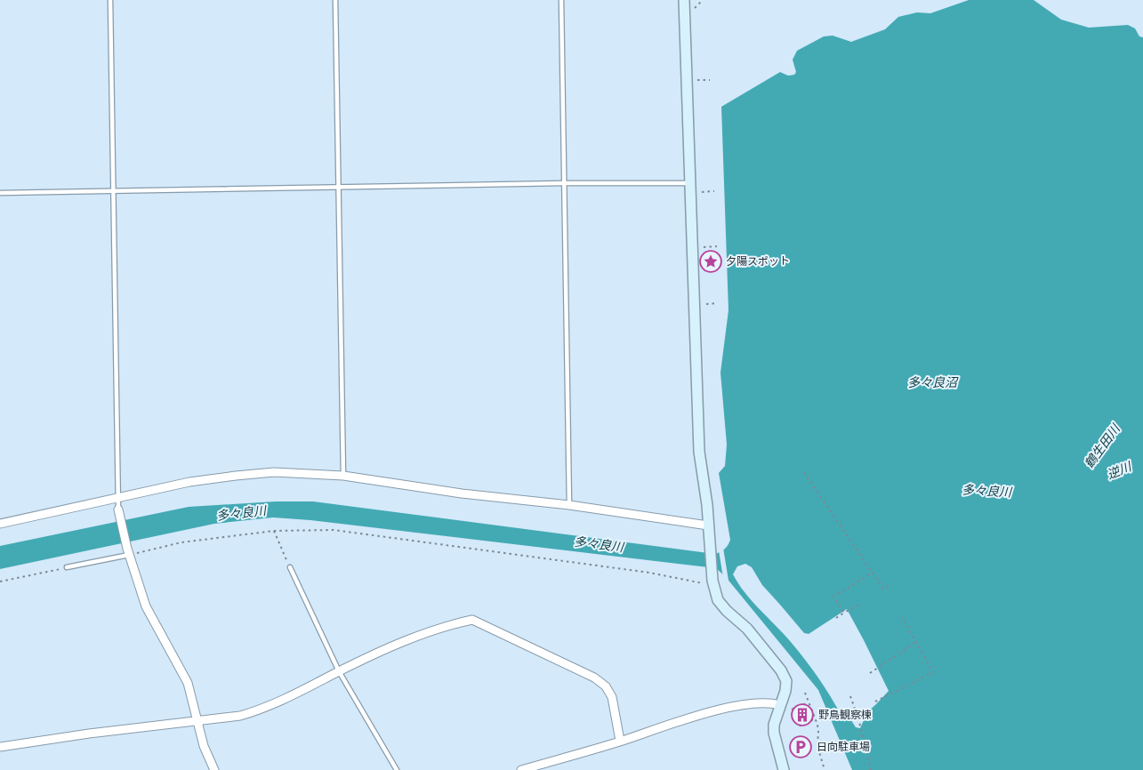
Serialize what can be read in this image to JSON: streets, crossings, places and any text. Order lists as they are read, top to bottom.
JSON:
{
  "water": [
    "多々良沼",
    "鶴生田川",
    "逆川",
    "多々良川"
  ],
  "places": {
    "place": ["夕陽スポット"],
    "building": ["野鳥観察棟"],
    "parking": ["日向駐車場"]
  }
}
